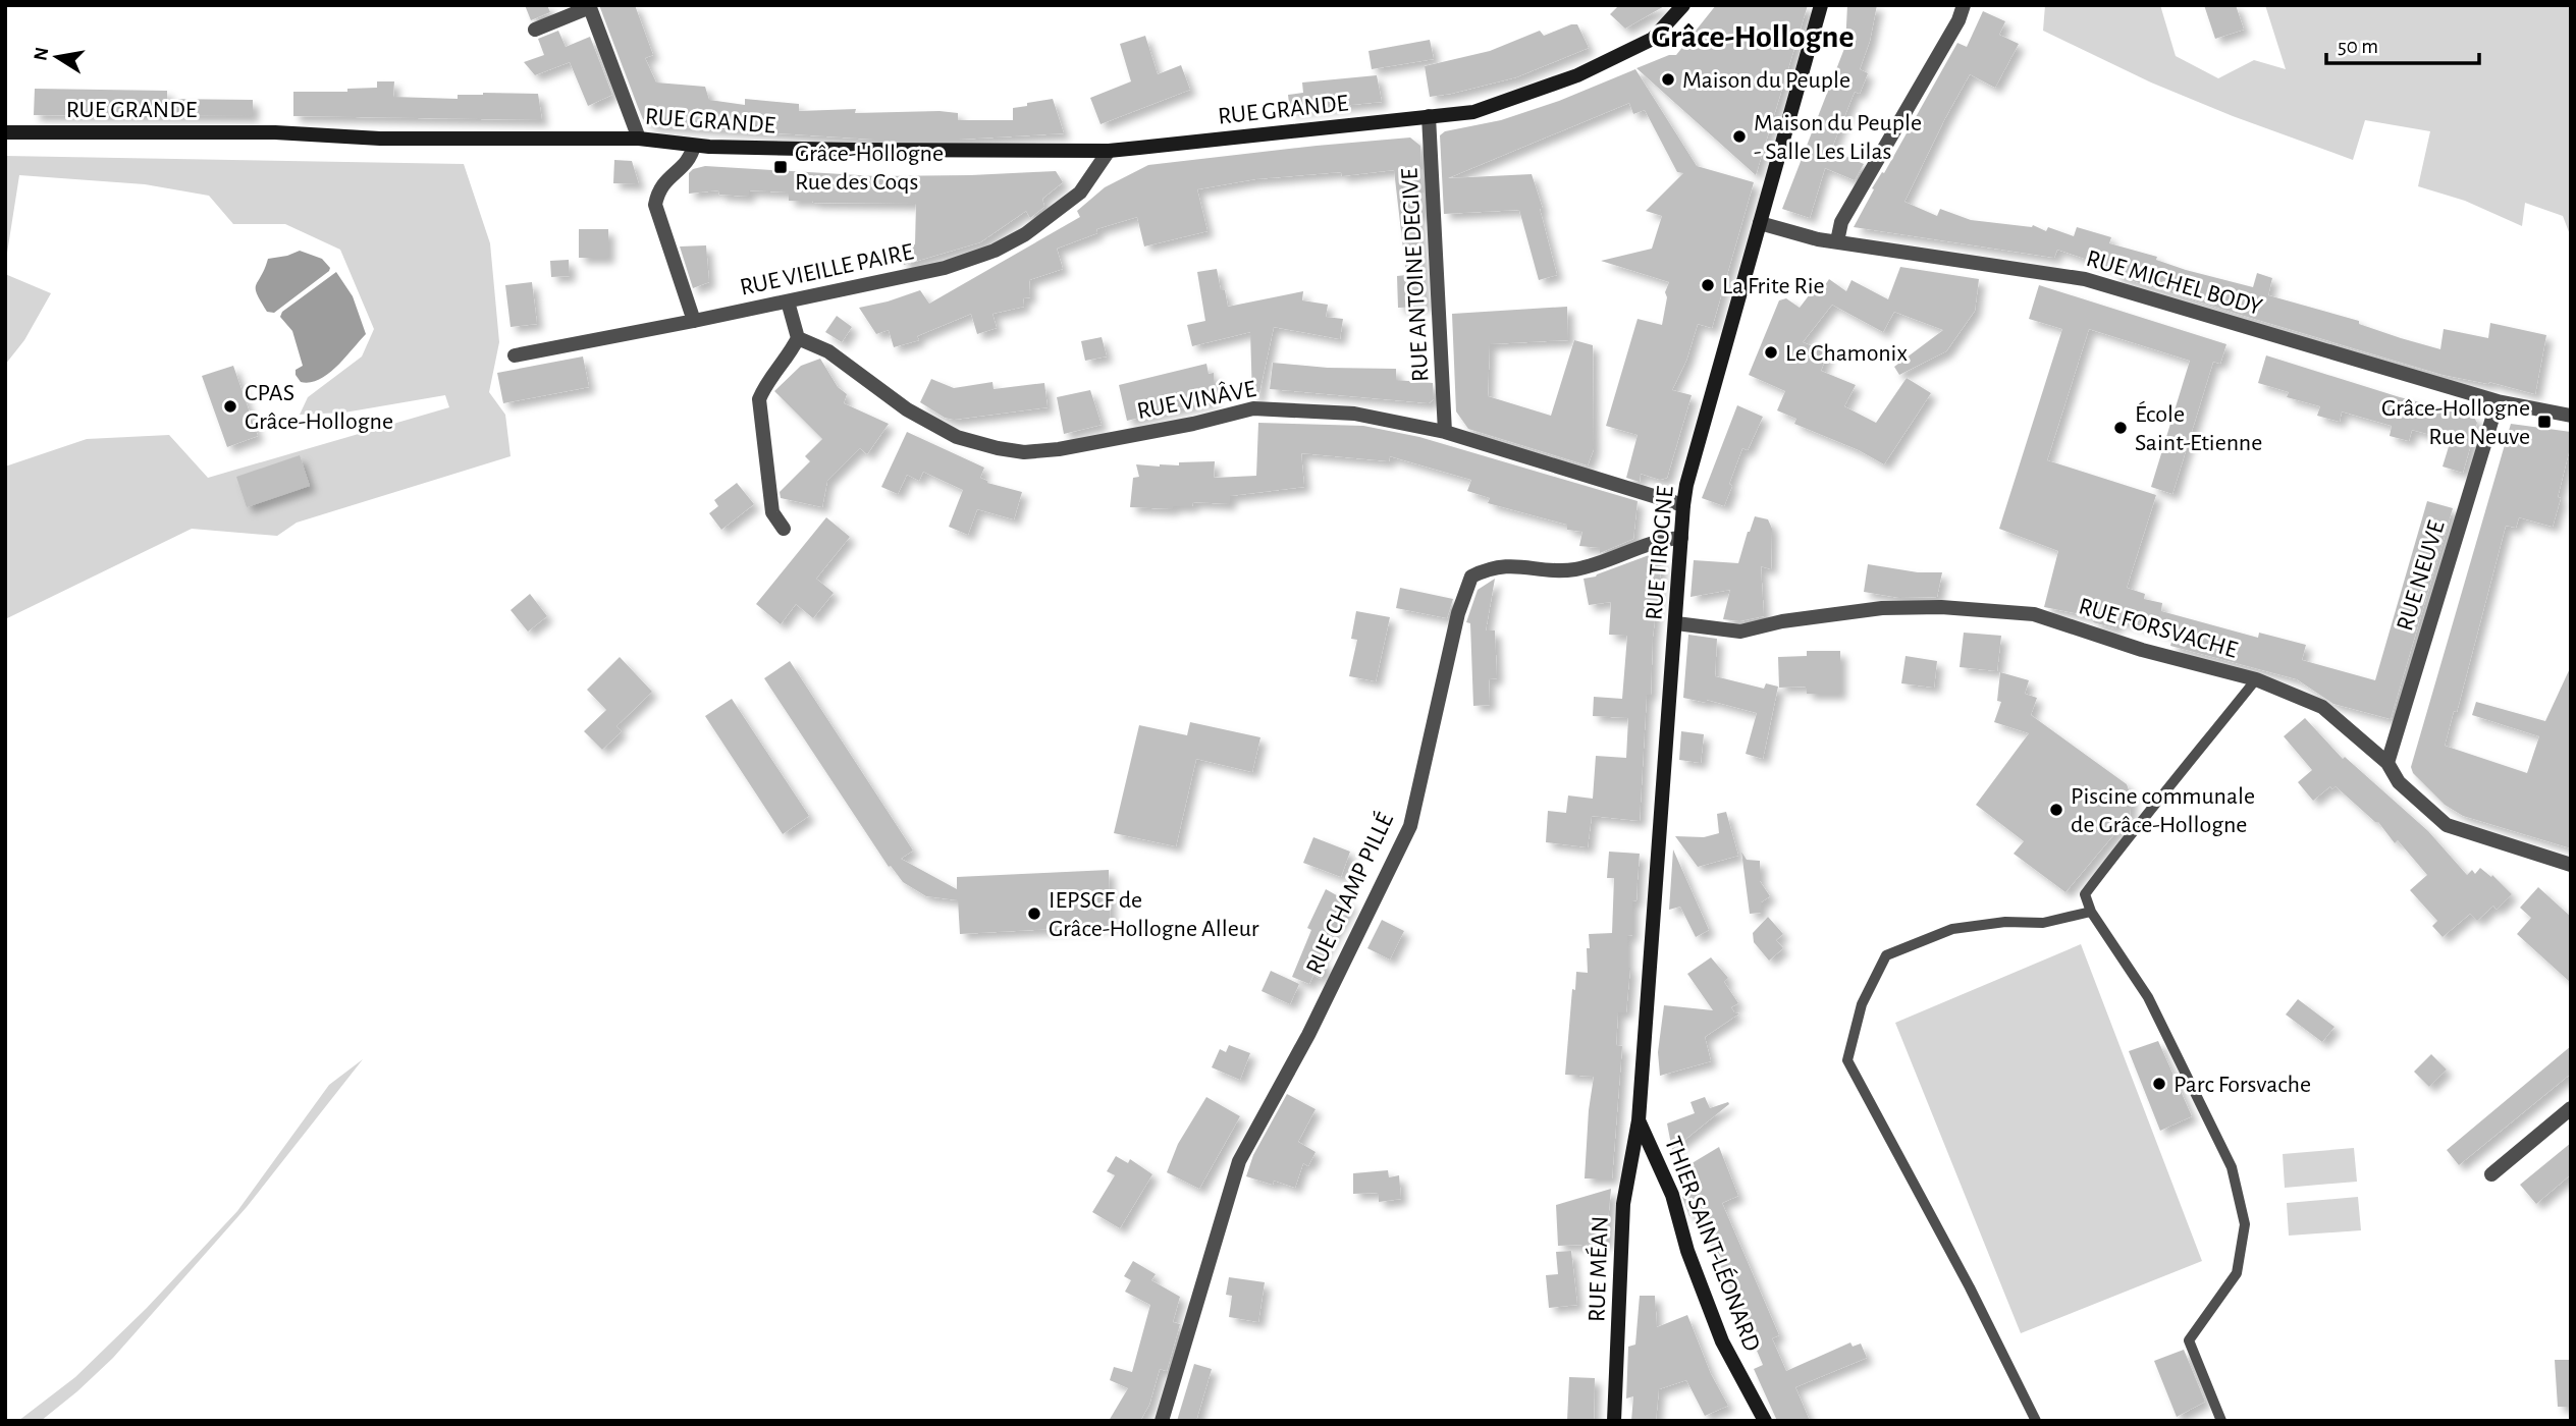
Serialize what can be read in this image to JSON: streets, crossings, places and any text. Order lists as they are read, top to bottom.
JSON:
{
  "streets": {
    "street": [
      "RUE GRANDE",
      "RUE VIEILLE PAIRE",
      "RUE ANTOINE DEGIVE",
      "RUE MICHEL BODY",
      "RUE VINÂVE",
      "RUE TIROGNE",
      "RUE NEUVE",
      "RUE FORSVACHE",
      "RUE CHAMP PILLÉ",
      "THIER SAINT-LÉONARD",
      "RUE MÉAN"
    ]
  },
  "crossings": [
    ["RUE GRANDE", "RUE VIEILLE PAIRE"],
    ["RUE GRANDE", "RUE ANTOINE DEGIVE"],
    ["RUE ANTOINE DEGIVE", "RUE VINÂVE"],
    ["RUE MICHEL BODY", "RUE TIROGNE"],
    ["RUE MICHEL BODY", "RUE NEUVE"],
    ["RUE VINÂVE", "RUE TIROGNE"],
    ["RUE TIROGNE", "RUE FORSVACHE"],
    ["RUE TIROGNE", "RUE CHAMP PILLÉ"],
    ["RUE TIROGNE", "THIER SAINT-LÉONARD"],
    ["RUE TIROGNE", "RUE MÉAN"],
    ["RUE NEUVE", "RUE FORSVACHE"],
    ["THIER SAINT-LÉONARD", "RUE MÉAN"]
  ],
  "districts": ["Grâce-Hollogne"],
  "places": {
    "other": [
      "Maison du Peuple",
      "Maison du Peuple - Salle Les Lilas",
      "La Frite Rie",
      "Le Chamonix",
      "CPAS Grâce-Hollogne",
      "École Saint-Etienne",
      "Piscine communale de Grâce-Hollogne",
      "IEPSCF de Grâce-Hollogne Alleur",
      "Parc Forsvache"
    ],
    "transit": ["Grâce-Hollogne Rue des Coqs", "Grâce-Hollogne Rue Neuve"]
  },
  "scale_bar": "50 m",
  "north": "left"
}
